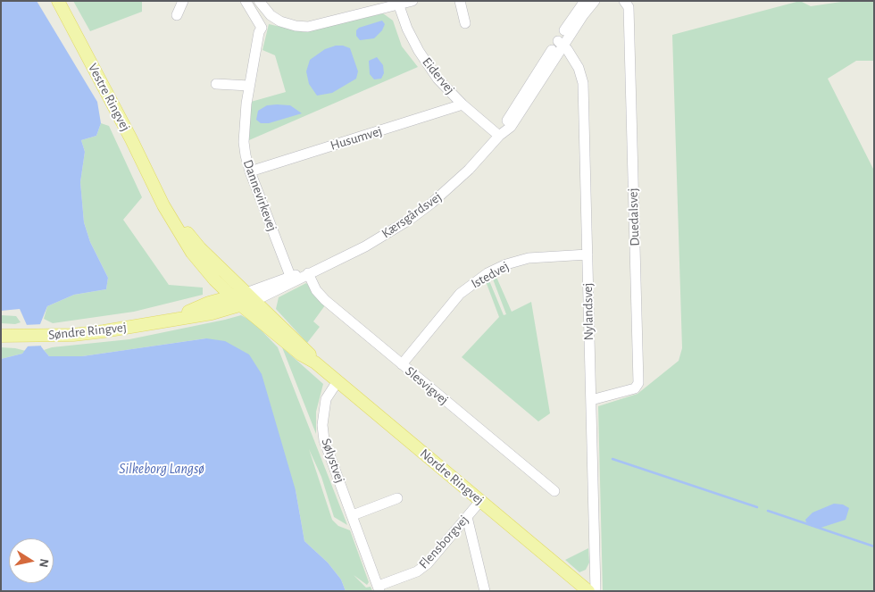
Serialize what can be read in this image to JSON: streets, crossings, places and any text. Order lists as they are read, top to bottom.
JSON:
{
  "streets": {
    "main road": ["Vestre Ringvej", "Søndre Ringvej", "Nordre Ringvej"],
    "street": [
      "Eidervej",
      "Husumvej",
      "Dannevirkevej",
      "Kærsgårdsvej",
      "Duedalsvej",
      "Istedvej",
      "Nylandsvej",
      "Slesvigvej",
      "Sølystvej",
      "Flensborgvej"
    ]
  },
  "crossings": [
    ["Eidervej", "Husumvej"],
    ["Eidervej", "Kærsgårdsvej"],
    ["Vestre Ringvej", "Kærsgårdsvej"],
    ["Vestre Ringvej", "Søndre Ringvej"],
    ["Vestre Ringvej", "Nordre Ringvej"],
    ["Husumvej", "Dannevirkevej"],
    ["Dannevirkevej", "Kærsgårdsvej"],
    ["Kærsgårdsvej", "Nylandsvej"],
    ["Kærsgårdsvej", "Søndre Ringvej"],
    ["Kærsgårdsvej", "Slesvigvej"],
    ["Kærsgårdsvej", "Nordre Ringvej"],
    ["Duedalsvej", "Nylandsvej"],
    ["Istedvej", "Nylandsvej"],
    ["Istedvej", "Slesvigvej"],
    ["Søndre Ringvej", "Nordre Ringvej"],
    ["Sølystvej", "Nordre Ringvej"],
    ["Sølystvej", "Flensborgvej"],
    ["Nordre Ringvej", "Flensborgvej"]
  ],
  "water": ["Silkeborg Langsø"],
  "north": "right"
}
